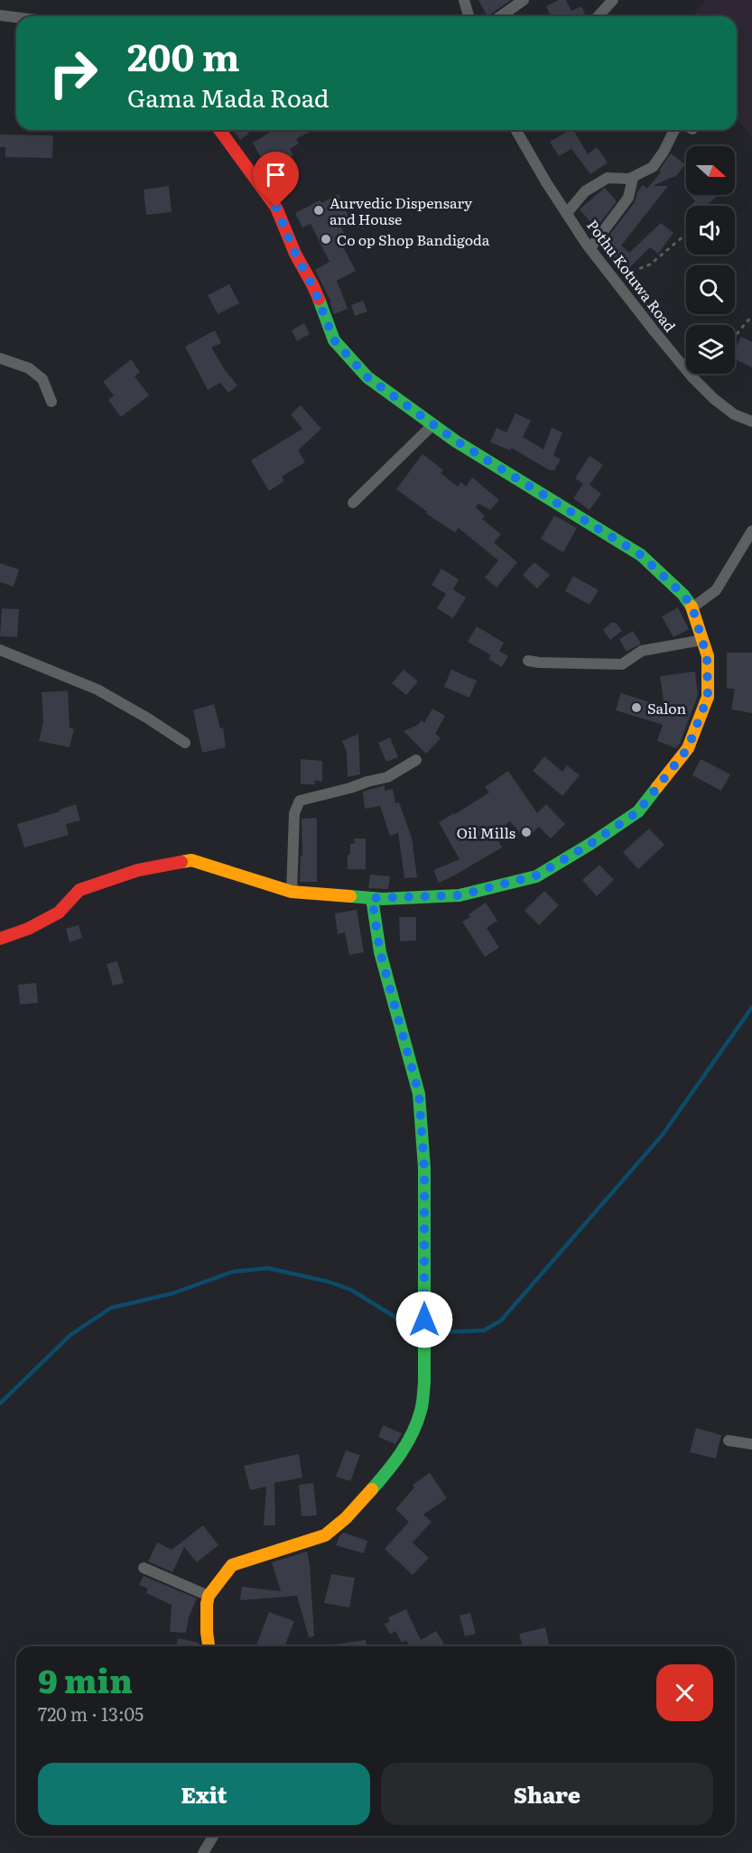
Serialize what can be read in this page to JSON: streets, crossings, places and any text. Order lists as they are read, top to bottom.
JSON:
{
  "streets": {
    "street": ["Pothu Kotuwa Road"]
  },
  "places": [
    "Aurvedic Dispensary and House",
    "Co op Shop Bandigoda",
    "Salon",
    "Oil Mills"
  ],
  "north": "right",
  "page": {
    "turn": ["200 m", "Gama Mada Road"],
    "heading": ["9 min", "720 m · 13:05"],
    "buttons": ["Exit", "Share"]
  }
}
